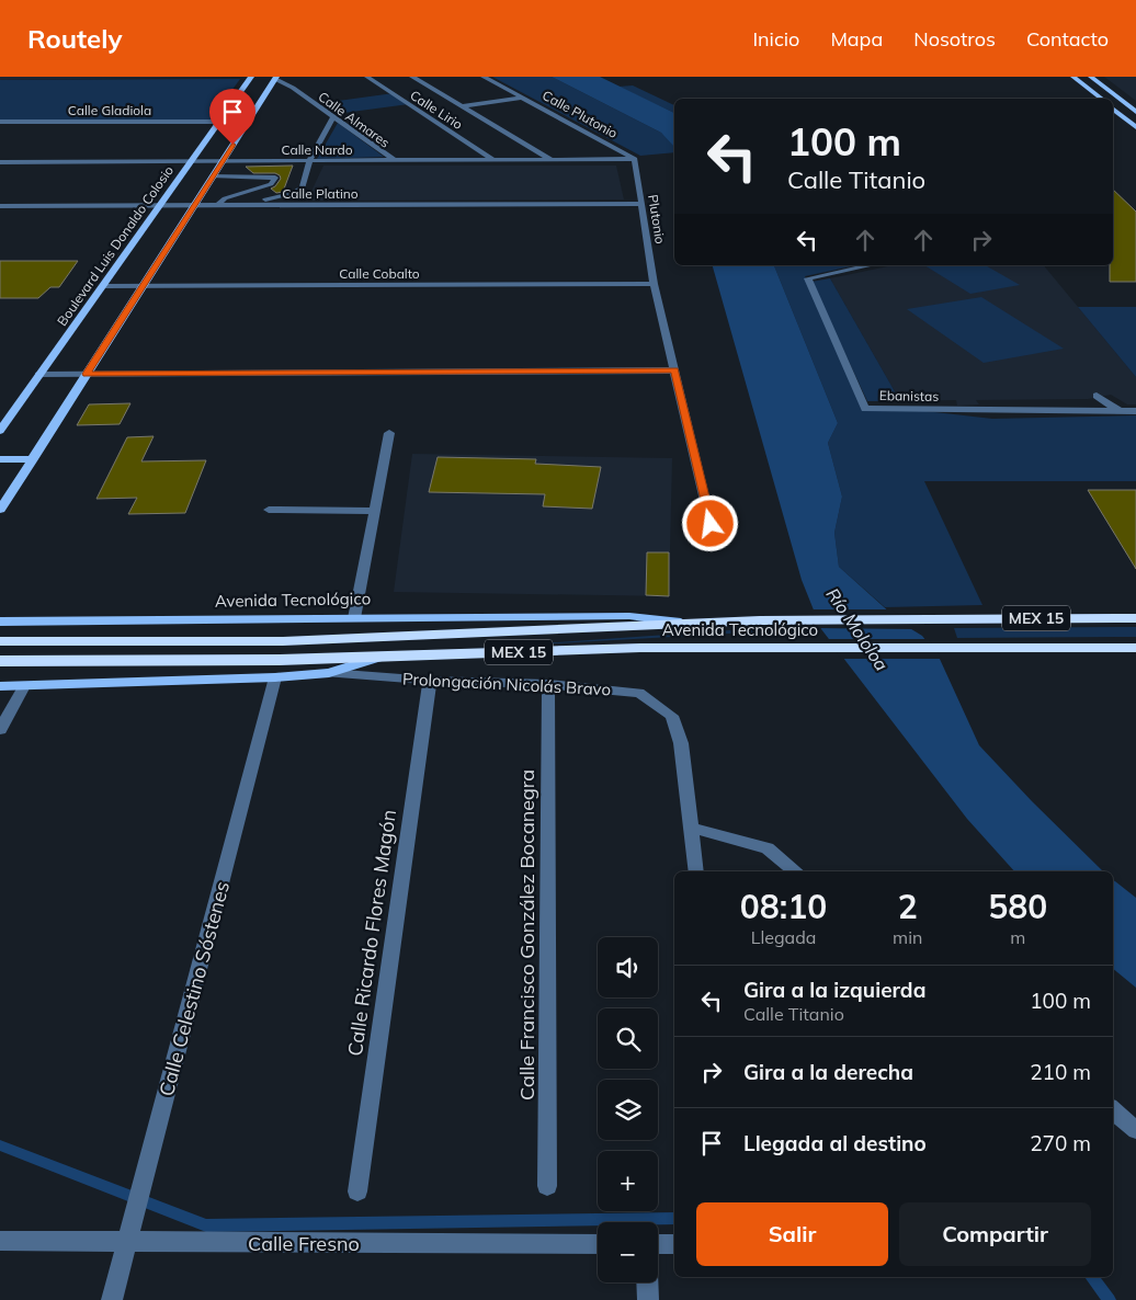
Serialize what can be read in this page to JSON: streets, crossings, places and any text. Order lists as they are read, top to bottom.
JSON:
{
  "streets": {
    "highway": ["Avenida Tecnológico", "MEX 15"],
    "main road": ["Boulevard Luis Donaldo Colosio"],
    "street": [
      "Calle Gladiola",
      "Calle Lirio",
      "Calle Plutonio",
      "Calle Almares",
      "Calle Nardo",
      "Calle Platino",
      "Plutonio",
      "Calle Cobalto",
      "Ebanistas",
      "Prolongación Nicolás Bravo",
      "Calle Ricardo Flores Magón",
      "Calle Francisco González Bocanegra",
      "Calle Celestino Sóstenes",
      "Calle Fresno"
    ]
  },
  "crossings": [
    ["Calle Gladiola", "Boulevard Luis Donaldo Colosio"],
    ["Calle Lirio", "Calle Nardo"],
    ["Calle Plutonio", "Calle Nardo"],
    ["Calle Plutonio", "Plutonio"],
    ["Calle Almares", "Calle Nardo"],
    ["Calle Nardo", "Plutonio"],
    ["Calle Nardo", "Boulevard Luis Donaldo Colosio"],
    ["Calle Platino", "Plutonio"],
    ["Calle Platino", "Boulevard Luis Donaldo Colosio"],
    ["Plutonio", "Calle Cobalto"],
    ["Boulevard Luis Donaldo Colosio", "Calle Cobalto"],
    ["Avenida Tecnológico", "Prolongación Nicolás Bravo"],
    ["Avenida Tecnológico", "Calle Celestino Sóstenes"],
    ["Prolongación Nicolás Bravo", "Calle Ricardo Flores Magón"],
    ["Prolongación Nicolás Bravo", "Calle Francisco González Bocanegra"],
    ["Calle Celestino Sóstenes", "Calle Fresno"]
  ],
  "water": ["Río Mololoa"],
  "page": {
    "header": "Routely",
    "nav": [
      "Inicio",
      "Mapa",
      "Nosotros",
      "Contacto"
    ],
    "turn": ["100 m", "Calle Titanio"],
    "eta": [
      "08:10",
      "Llegada",
      "2",
      "min",
      "580",
      "m"
    ],
    "map_buttons": ["+", "−"],
    "list": [
      {
        "name": "Gira a la izquierda",
        "note": "Calle Titanio",
        "value": "100 m"
      },
      {
        "name": "Gira a la derecha",
        "value": "210 m"
      },
      {
        "name": "Llegada al destino",
        "value": "270 m"
      }
    ],
    "buttons": ["Salir", "Compartir"]
  }
}
